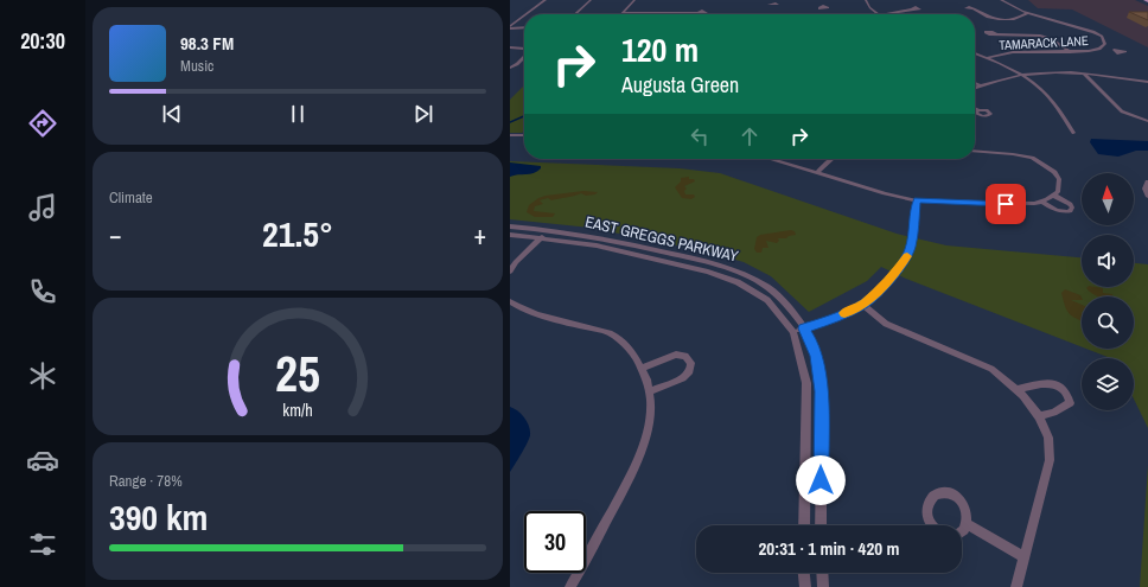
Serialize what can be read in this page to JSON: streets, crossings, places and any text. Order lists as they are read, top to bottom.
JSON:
{
  "streets": {
    "street": ["TAMARACK LANE", "EAST GREGGS PARKWAY"]
  },
  "north": "top",
  "page": {
    "tabs": "20:30",
    "turn": ["120 m", "Augusta Green"],
    "song": ["98.3 FM", "Music"],
    "tile": [
      "Climate",
      ["Range · 78%", "390 km"]
    ],
    "heat": ["−", "21.5°", "+"],
    "limit": "30",
    "trip": "20:31 · 1 min · 420 m",
    "gauge": ["25", "km/h"]
  }
}
